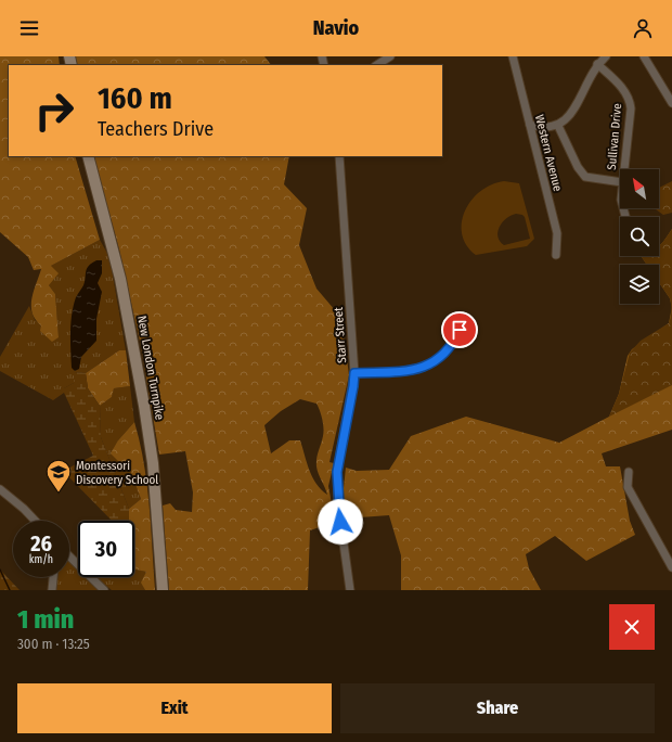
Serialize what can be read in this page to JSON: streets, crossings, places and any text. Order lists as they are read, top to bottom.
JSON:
{
  "streets": {
    "main road": ["New London Turnpike"],
    "street": ["Sullivan Drive", "Western Avenue", "Starr Street"]
  },
  "places": {
    "school or university": ["Montessori Discovery School"]
  },
  "north": "top left",
  "page": {
    "header": "Navio",
    "turn": ["160 m", "Teachers Drive"],
    "speed": "26 km/h",
    "limit": "30",
    "heading": ["1 min", "300 m · 13:25"],
    "buttons": ["Exit", "Share"]
  }
}
